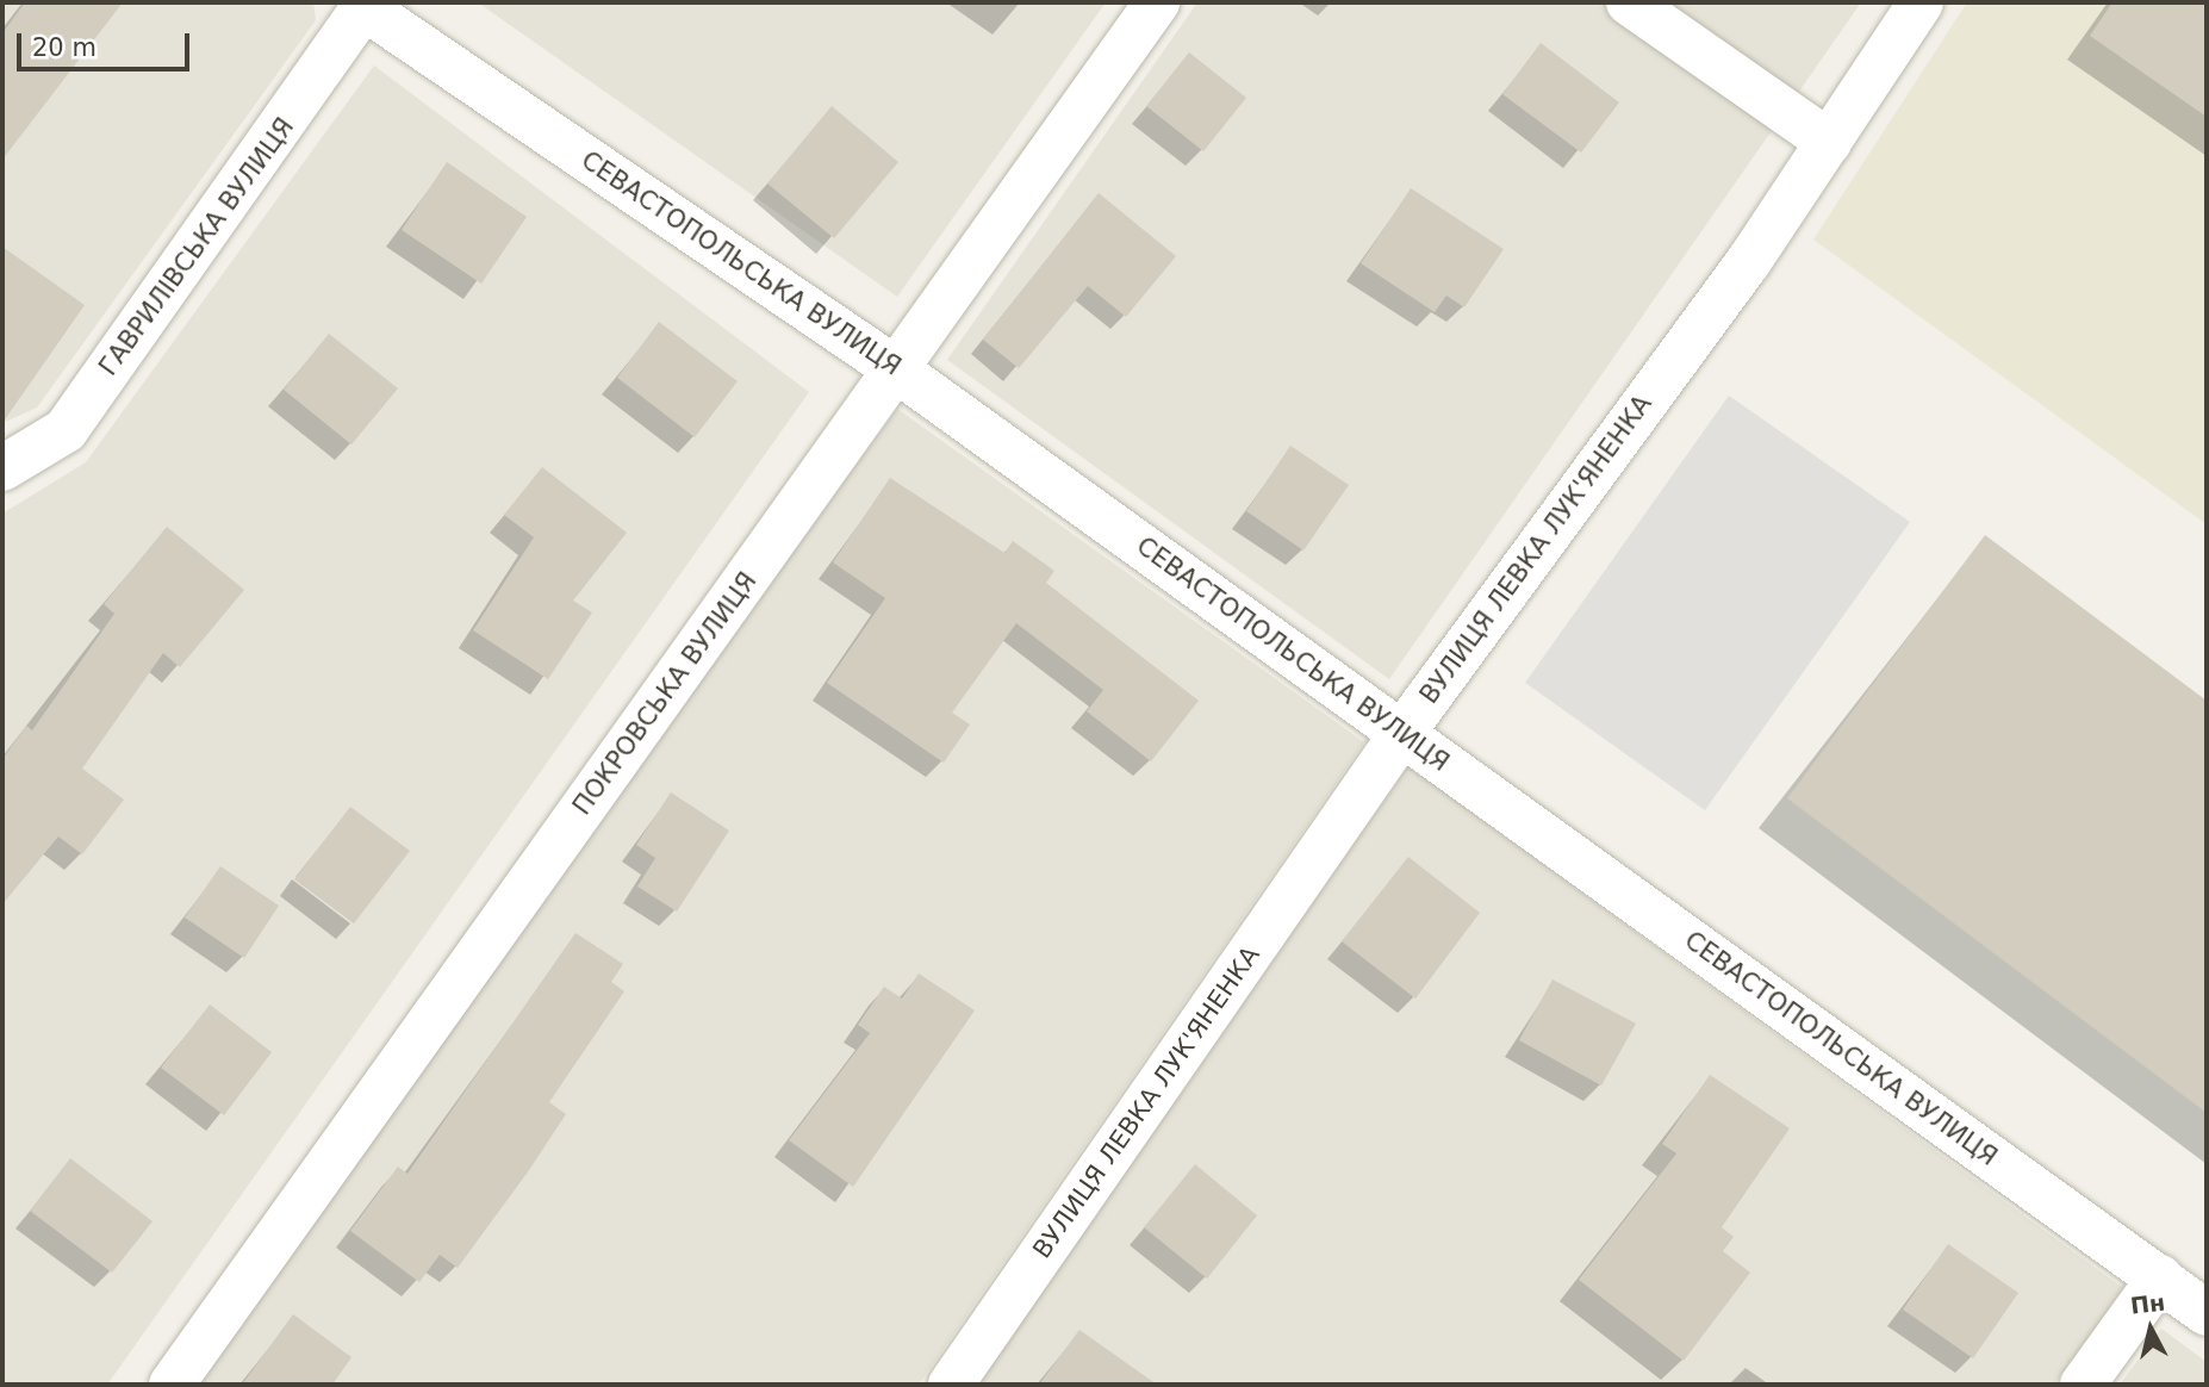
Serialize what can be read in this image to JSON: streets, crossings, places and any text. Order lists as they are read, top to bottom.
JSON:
{
  "streets": {
    "street": [
      "ГАВРИЛІВСЬКА ВУЛИЦЯ",
      "СЕВАСТОПОЛЬСЬКА ВУЛИЦЯ",
      "ВУЛИЦЯ ЛЕВКА ЛУК'ЯНЕНКА",
      "ПОКРОВСЬКА ВУЛИЦЯ"
    ]
  },
  "crossings": [
    ["ГАВРИЛІВСЬКА ВУЛИЦЯ", "СЕВАСТОПОЛЬСЬКА ВУЛИЦЯ"],
    ["СЕВАСТОПОЛЬСЬКА ВУЛИЦЯ", "ВУЛИЦЯ ЛЕВКА ЛУК'ЯНЕНКА"],
    ["СЕВАСТОПОЛЬСЬКА ВУЛИЦЯ", "ПОКРОВСЬКА ВУЛИЦЯ"]
  ],
  "scale_bar": "20 m",
  "north": "top"
}
